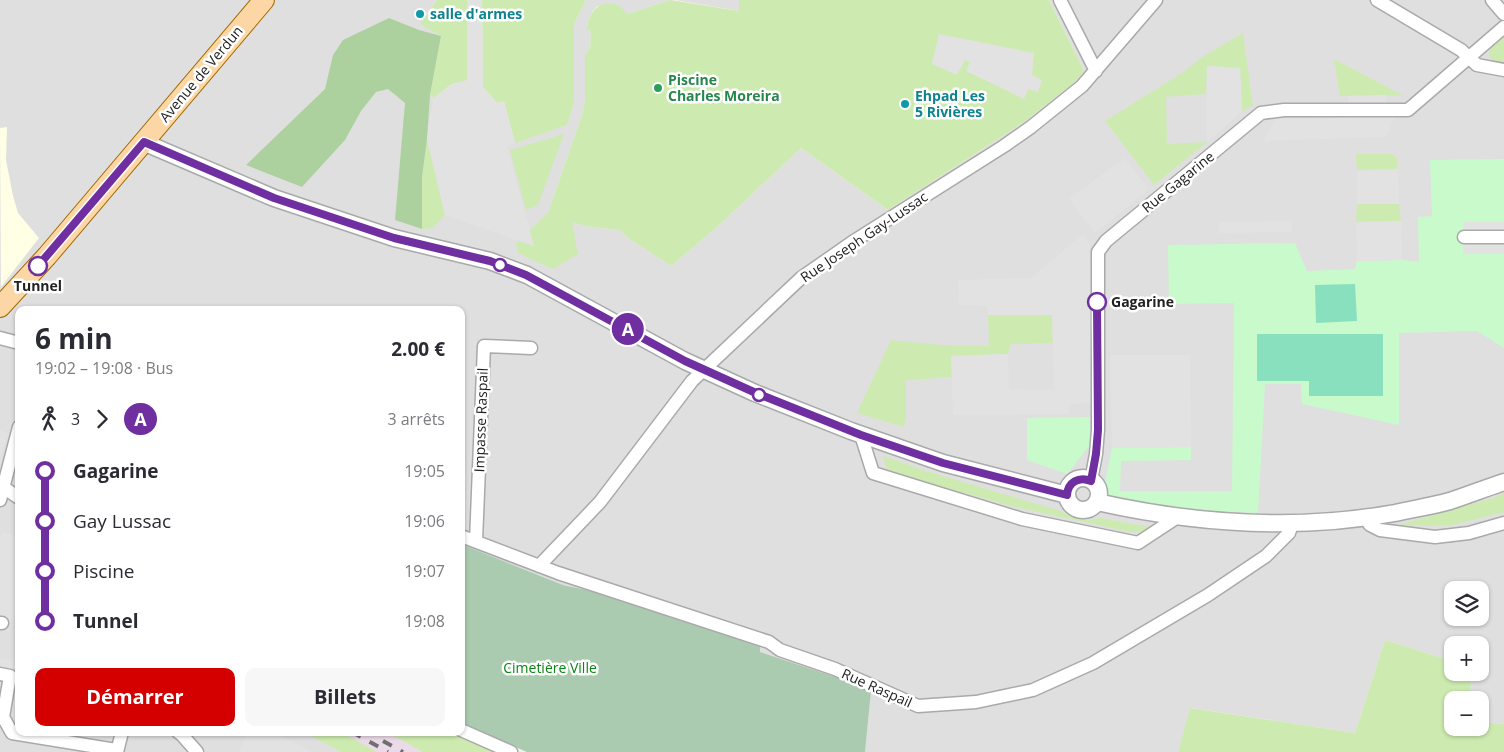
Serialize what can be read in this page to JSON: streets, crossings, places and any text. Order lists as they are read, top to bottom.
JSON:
{
  "streets": {
    "main road": ["Avenue de Verdun"],
    "street": [
      "Rue Gagarine",
      "Rue Joseph Gay-Lussac",
      "Impasse Raspail",
      "Rue Raspail"
    ]
  },
  "crossings": [
    ["Rue Joseph Gay-Lussac", "Rue Raspail"],
    ["Impasse Raspail", "Rue Raspail"]
  ],
  "parks": ["Cimetière Ville"],
  "places": [
    "salle d'armes",
    "Piscine Charles Moreira",
    "Ehpad Les 5 Rivières",
    "Tunnel",
    "Gagarine"
  ],
  "lines": ["bus line A"],
  "page": {
    "on_map": "A",
    "heading": ["6 min", "19:02 – 19:08 · Bus", "2.00 €"],
    "legs": ["3", "A", "3 arrêts"],
    "list": [
      {
        "name": "Gagarine",
        "value": "19:05"
      },
      {
        "name": "Gay Lussac",
        "value": "19:06"
      },
      {
        "name": "Piscine",
        "value": "19:07"
      },
      {
        "name": "Tunnel",
        "value": "19:08"
      }
    ],
    "map_buttons": ["+", "−"],
    "buttons": ["Démarrer", "Billets"]
  }
}
